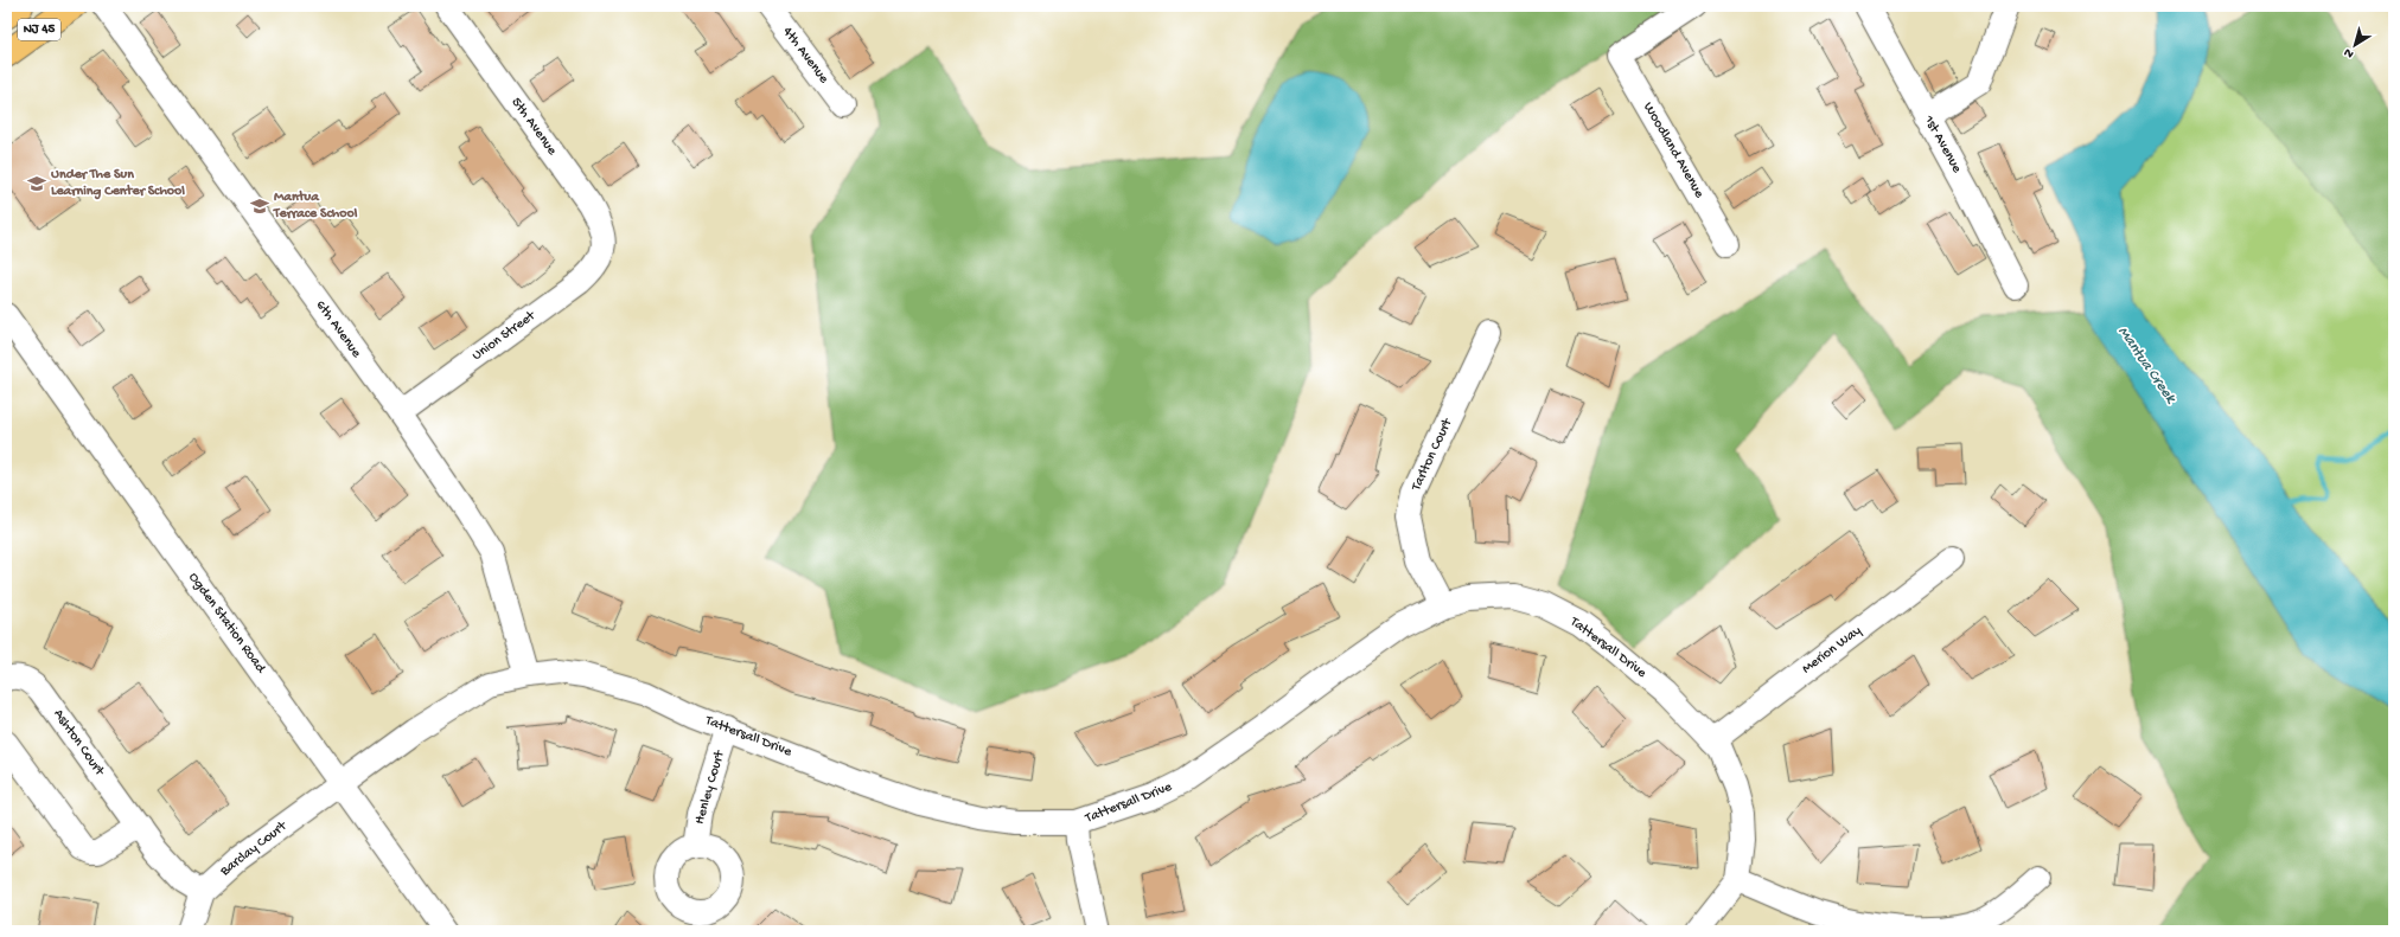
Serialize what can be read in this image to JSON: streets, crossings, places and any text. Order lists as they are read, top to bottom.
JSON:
{
  "streets": {
    "main road": ["NJ 45"],
    "street": [
      "4th Avenue",
      "5th Avenue",
      "1st Avenue",
      "Woodland Avenue",
      "6th Avenue",
      "Union Street",
      "Tarlton Court",
      "Ogden Station Road",
      "Tattersall Drive",
      "Merion Way",
      "Ashton Court",
      "Henley Court",
      "Barclay Court"
    ]
  },
  "crossings": [
    ["5th Avenue", "Union Street"],
    ["6th Avenue", "Union Street"],
    ["6th Avenue", "Tattersall Drive"],
    ["Tarlton Court", "Tattersall Drive"],
    ["Ogden Station Road", "Tattersall Drive"],
    ["Ogden Station Road", "Barclay Court"],
    ["Tattersall Drive", "Merion Way"],
    ["Tattersall Drive", "Henley Court"],
    ["Tattersall Drive", "Barclay Court"],
    ["Ashton Court", "Barclay Court"]
  ],
  "water": ["Mantua Creek"],
  "places": {
    "school or university": ["Under The Sun Learning Center School", "Mantua Terrace School"]
  },
  "north": "bottom left"
}
